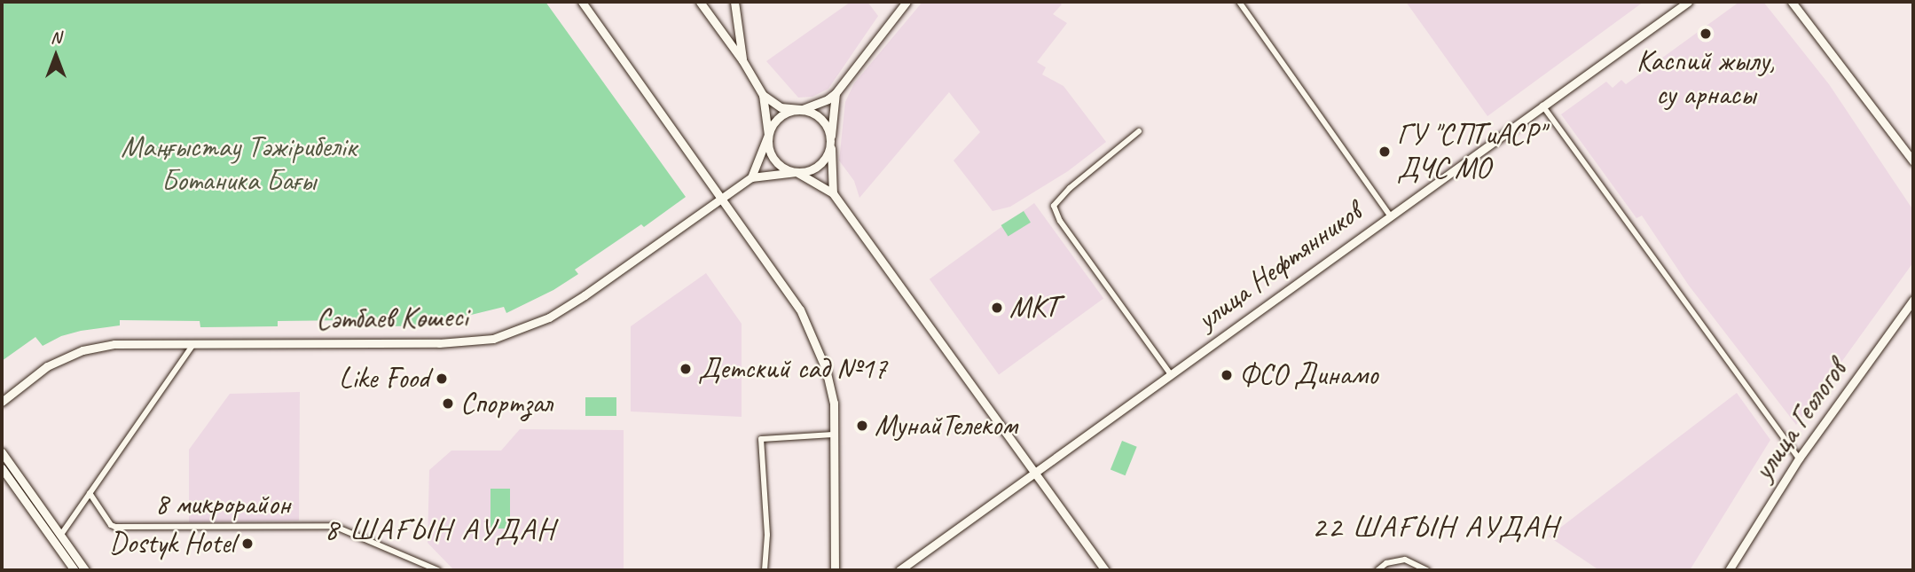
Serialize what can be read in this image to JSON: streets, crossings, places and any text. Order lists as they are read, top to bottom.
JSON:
{
  "streets": {
    "main road": ["улица Нефтянников", "Сәтбаев Көшесі", "улица Геологов"],
    "street": ["8 микрорайон"]
  },
  "districts": ["22 ШАҒЫН АУДАН", "8 ШАҒЫН АУДАН"],
  "parks": ["Маңғыстау Тәжірибелік Ботаника Бағы"],
  "places": [
    "Каспий жылу, су арнасы",
    "ГУ \"СПТиАСР\" ДЧС МО",
    "МКТ",
    "Детский сад №17",
    "ФСО Динамо",
    "Like Food",
    "Спортзал",
    "МунайТелеком",
    "Dostyk Hotel"
  ],
  "north": "top"
}
